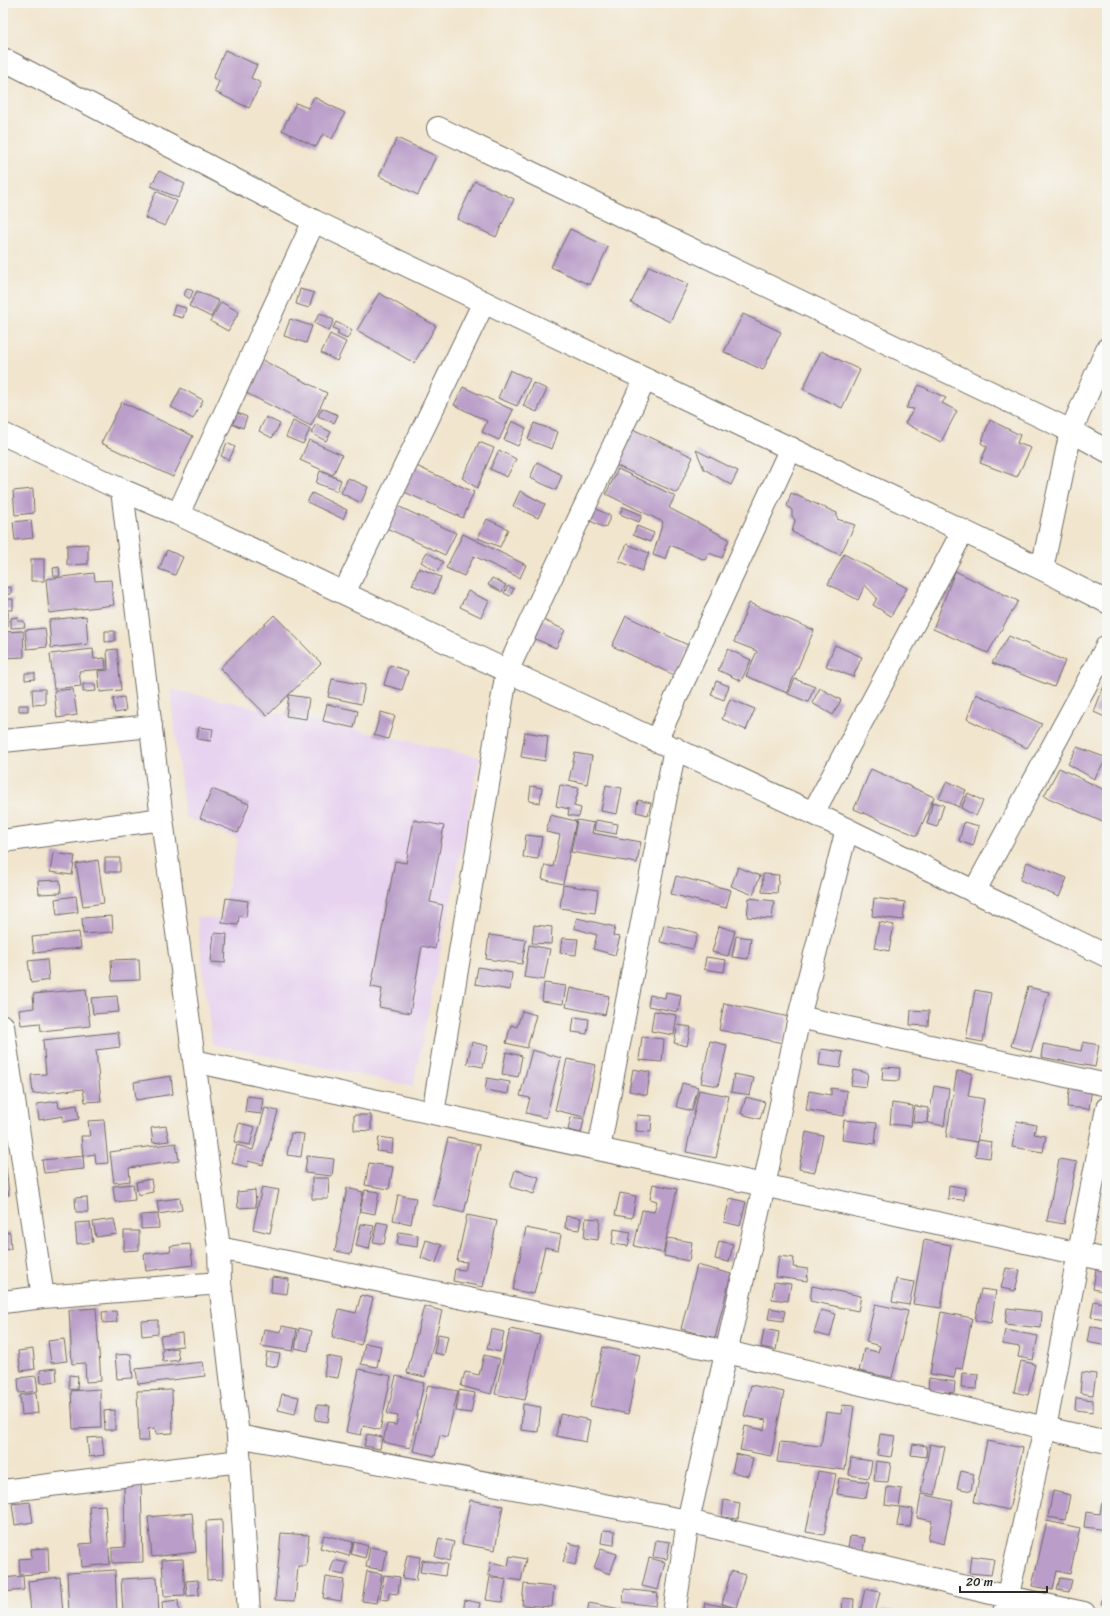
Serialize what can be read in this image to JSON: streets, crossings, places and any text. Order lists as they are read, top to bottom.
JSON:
{
  "scale_bar": "20 m"
}
